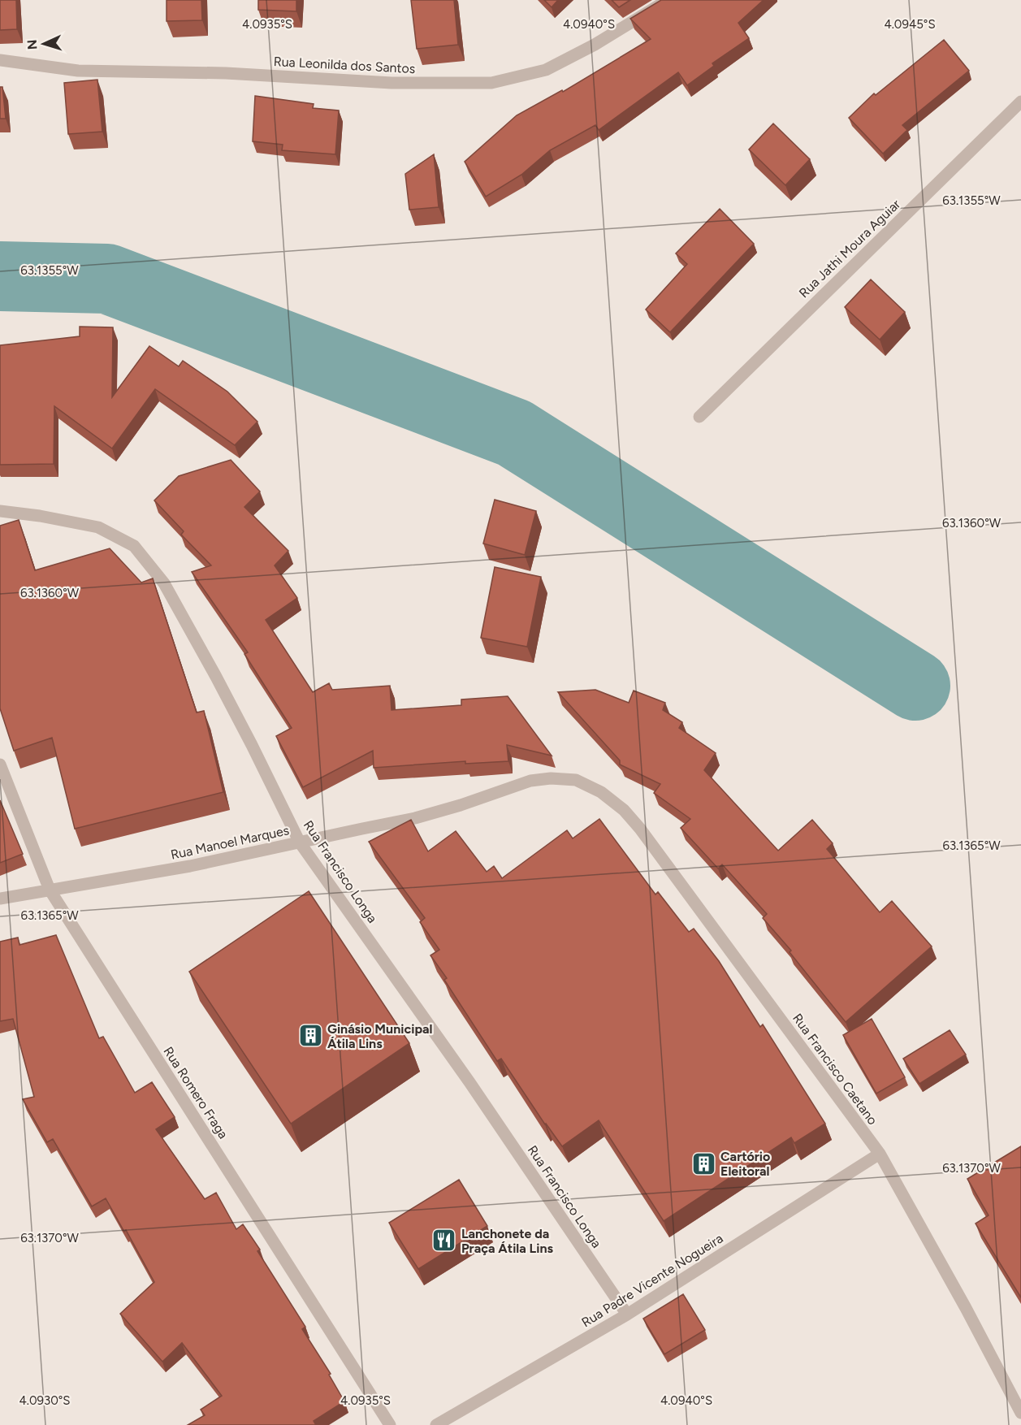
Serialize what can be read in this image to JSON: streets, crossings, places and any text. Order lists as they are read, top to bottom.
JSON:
{
  "streets": {
    "street": [
      "Rua Leonilda dos Santos",
      "Rua Jathi Moura Aguiar",
      "Rua Manoel Marques",
      "Rua Francisco Longa",
      "Rua Francisco Caetano",
      "Rua Romero Fraga",
      "Rua Padre Vicente Nogueira"
    ]
  },
  "crossings": [
    ["Rua Manoel Marques", "Rua Francisco Longa"],
    ["Rua Manoel Marques", "Rua Francisco Caetano"],
    ["Rua Manoel Marques", "Rua Romero Fraga"],
    ["Rua Francisco Longa", "Rua Padre Vicente Nogueira"],
    ["Rua Francisco Caetano", "Rua Padre Vicente Nogueira"]
  ],
  "places": {
    "building": ["Ginásio Municipal Átila Lins", "Cartório Eleitoral"],
    "restaurant": ["Lanchonete da Praça Átila Lins"]
  },
  "north": "left",
  "coordinates": [
    "4.0935°S",
    "4.0940°S",
    "4.0945°S",
    "63.1355°W",
    "63.1360°W",
    "63.1365°W",
    "63.1370°W",
    "4.0930°S"
  ]
}
